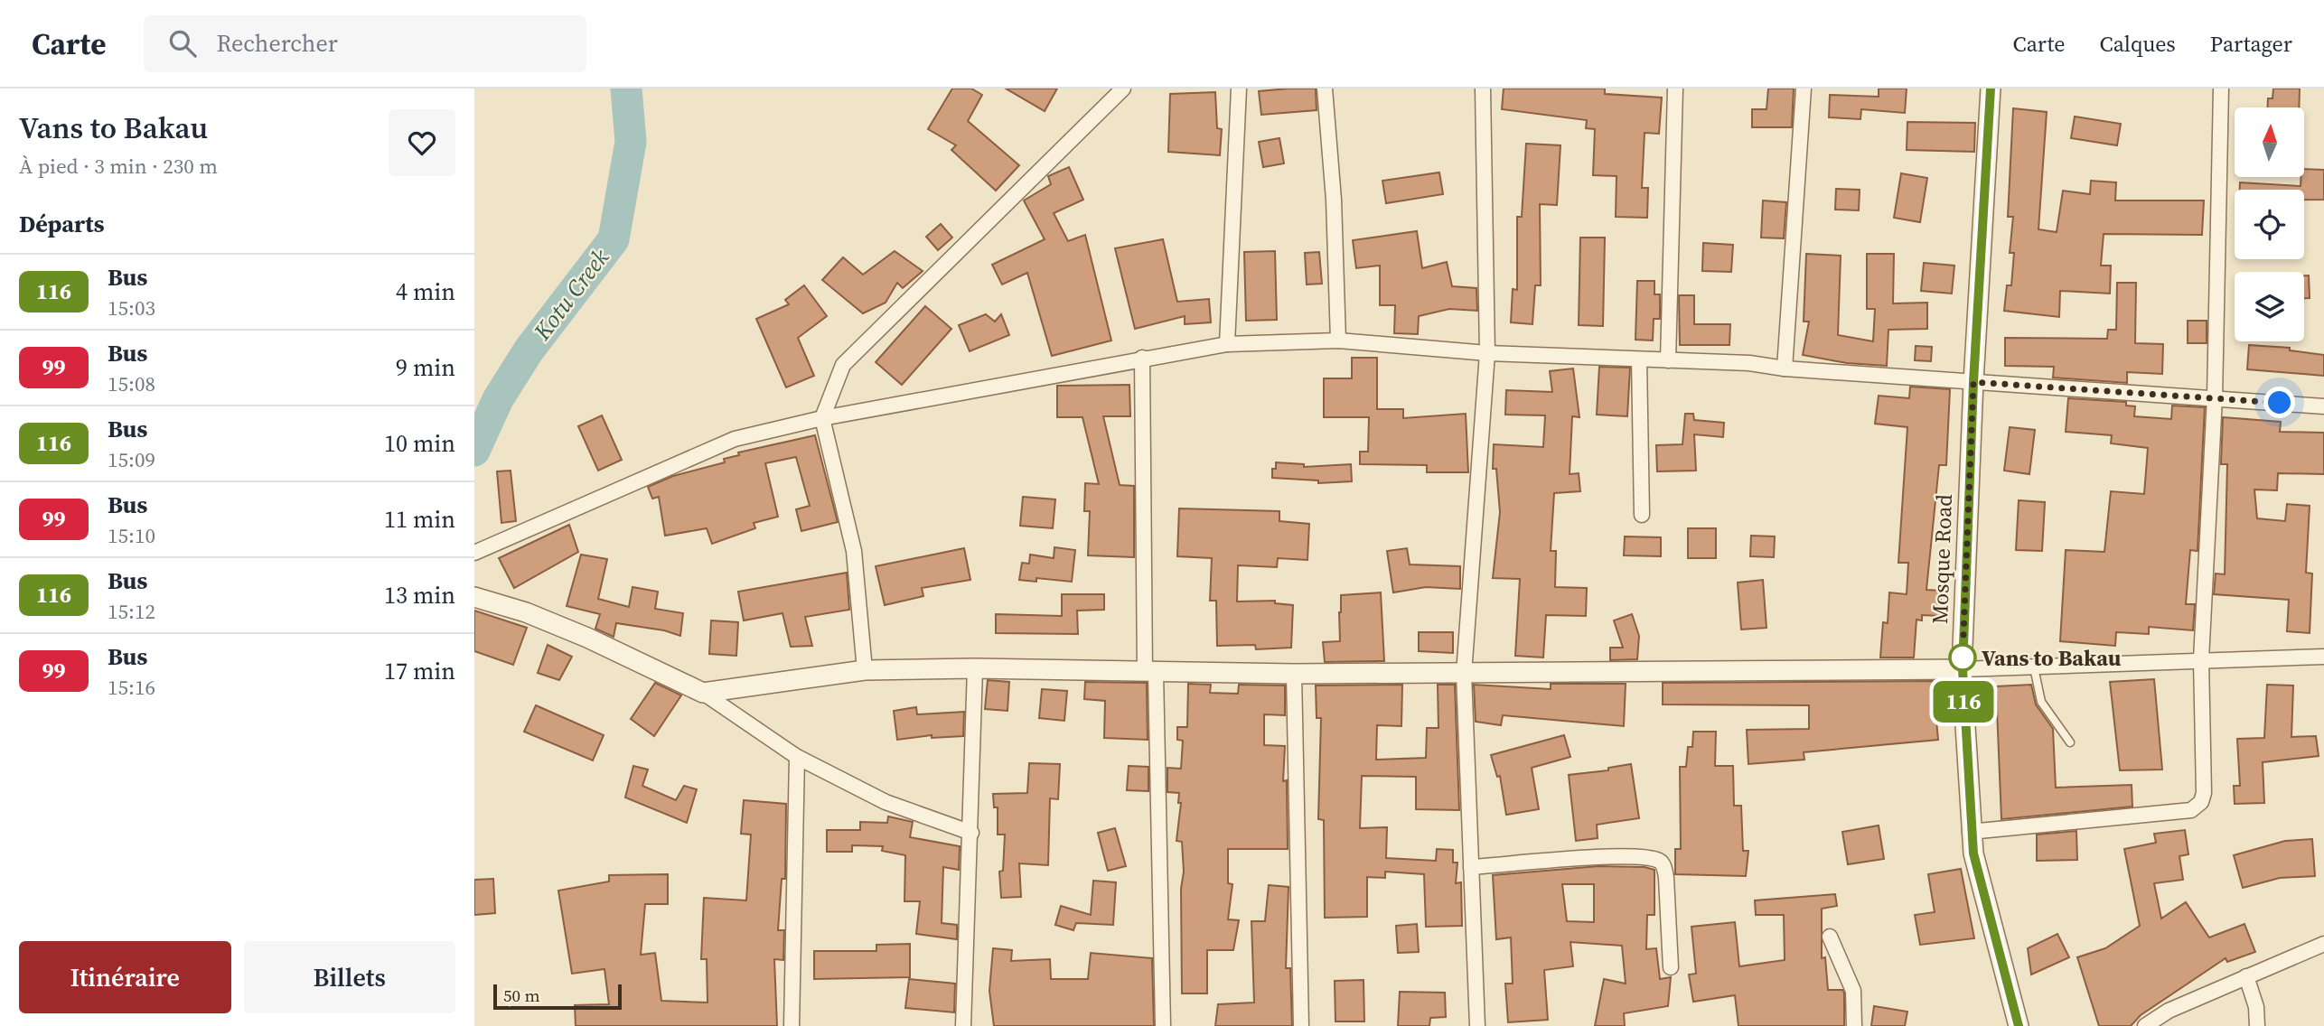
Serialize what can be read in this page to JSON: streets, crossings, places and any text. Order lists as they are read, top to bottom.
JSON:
{
  "streets": {
    "street": ["Mosque Road"]
  },
  "water": ["Kotu Creek"],
  "places": ["Vans to Bakau"],
  "lines": ["bus line 116"],
  "scale_bar": "50 m",
  "north": "top",
  "page": {
    "header": "Carte",
    "search": "Rechercher",
    "nav": ["Carte", "Calques", "Partager"],
    "heading": [
      ["Vans to Bakau", "À pied · 3 min · 230 m"],
      "Départs"
    ],
    "on_map": "116",
    "list": [
      {
        "mark": "116",
        "name": "Bus",
        "note": "15:03",
        "value": "4 min"
      },
      {
        "mark": "99",
        "name": "Bus",
        "note": "15:08",
        "value": "9 min"
      },
      {
        "mark": "116",
        "name": "Bus",
        "note": "15:09",
        "value": "10 min"
      },
      {
        "mark": "99",
        "name": "Bus",
        "note": "15:10",
        "value": "11 min"
      },
      {
        "mark": "116",
        "name": "Bus",
        "note": "15:12",
        "value": "13 min"
      },
      {
        "mark": "99",
        "name": "Bus",
        "note": "15:16",
        "value": "17 min"
      }
    ],
    "buttons": ["Itinéraire", "Billets"],
    "scale": "50 m"
  }
}
